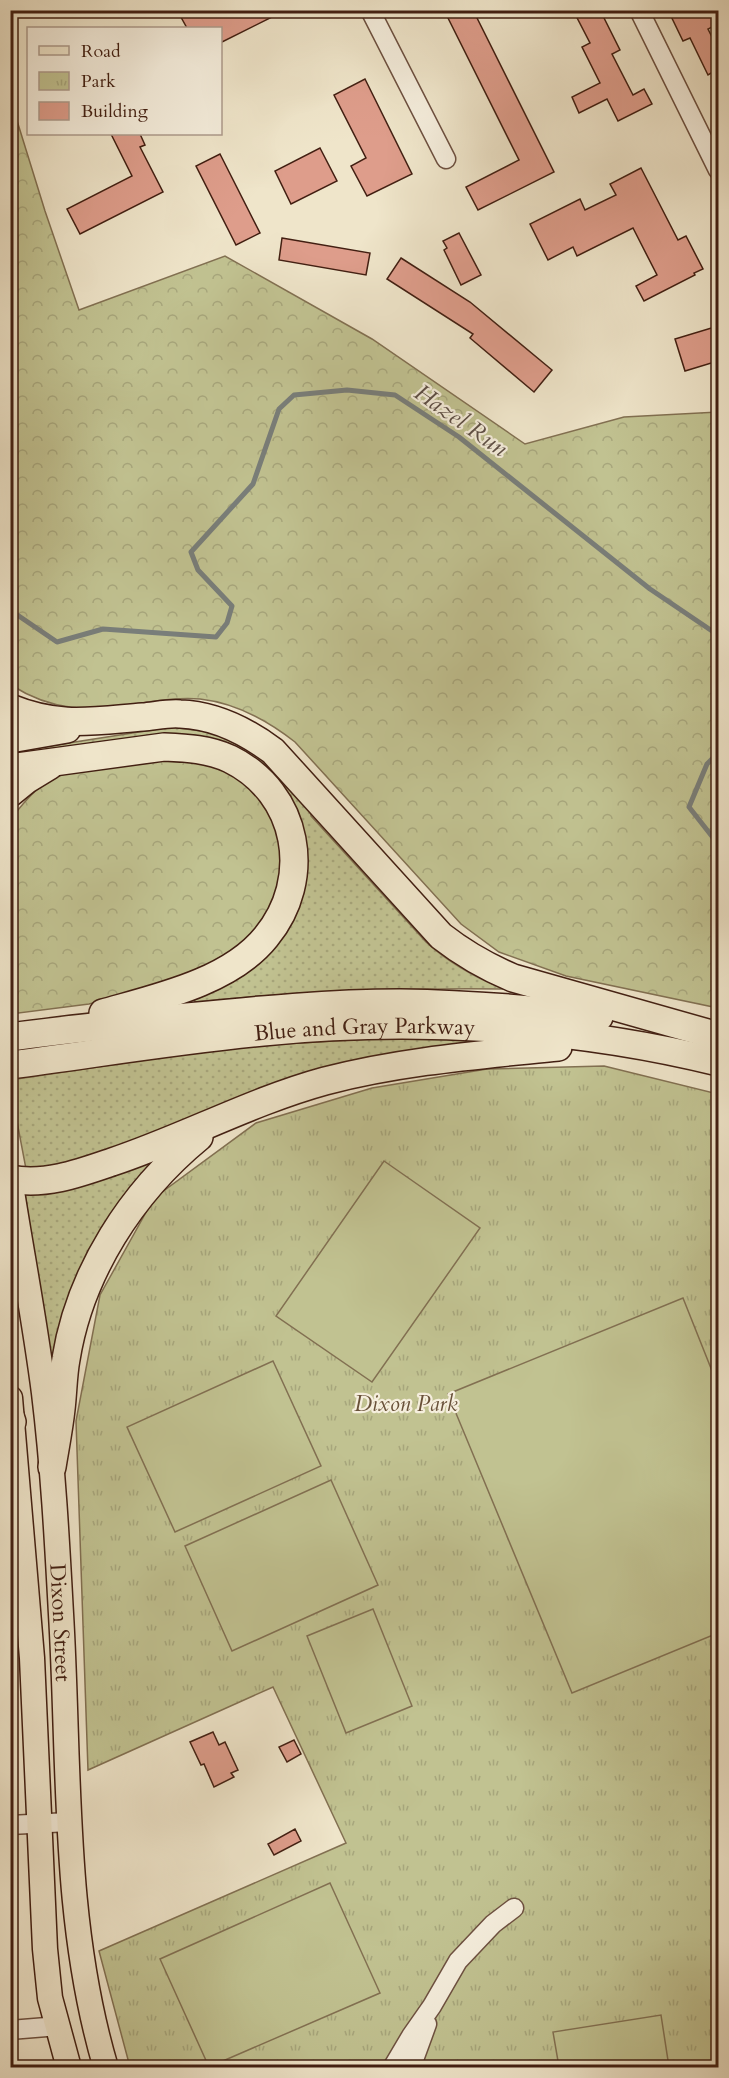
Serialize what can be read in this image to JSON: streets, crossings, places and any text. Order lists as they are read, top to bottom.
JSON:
{
  "streets": {
    "highway": ["Blue and Gray Parkway"],
    "main road": ["Dixon Street"]
  },
  "water": ["Hazel Run"],
  "parks": ["Dixon Park"],
  "legend": ["Road", "Park", "Building"]
}
